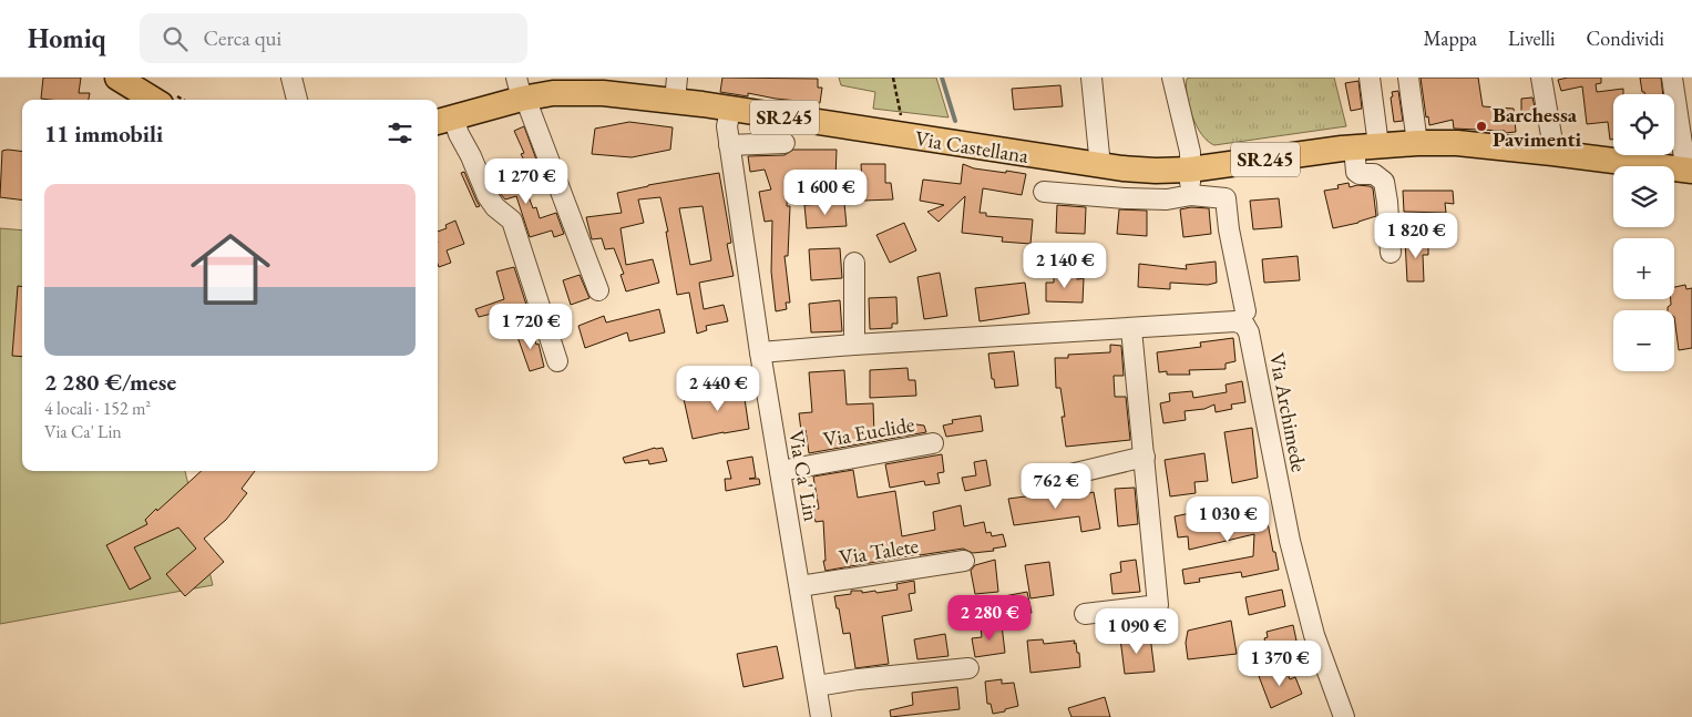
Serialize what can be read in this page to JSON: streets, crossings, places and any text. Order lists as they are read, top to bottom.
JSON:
{
  "streets": {
    "main road": ["SR245", "Via Castellana"],
    "street": [
      "Via Archimede",
      "Via Euclide",
      "Via Ca' Lin",
      "Via Talete"
    ]
  },
  "crossings": [
    ["Via Castellana", "Via Ca' Lin"],
    ["Via Archimede", "Via Ca' Lin"],
    ["Via Euclide", "Via Ca' Lin"],
    ["Via Ca' Lin", "Via Talete"]
  ],
  "places": ["Barchessa Pavimenti"],
  "page": {
    "header": "Homiq",
    "search": "Cerca qui",
    "nav": ["Mappa", "Livelli", "Condividi"],
    "map_buttons": ["+", "−"],
    "heading": "11 immobili",
    "price": [
      "1 270 €",
      "1 600 €",
      "1 820 €",
      "2 140 €",
      "1 720 €",
      "2 440 €",
      "762 €",
      "1 030 €",
      "2 280 €",
      "1 090 €",
      "1 370 €"
    ],
    "list": [
      {
        "name": "2 280 €/mese",
        "note": "4 locali · 152 m² · Via Ca' Lin"
      }
    ]
  }
}
